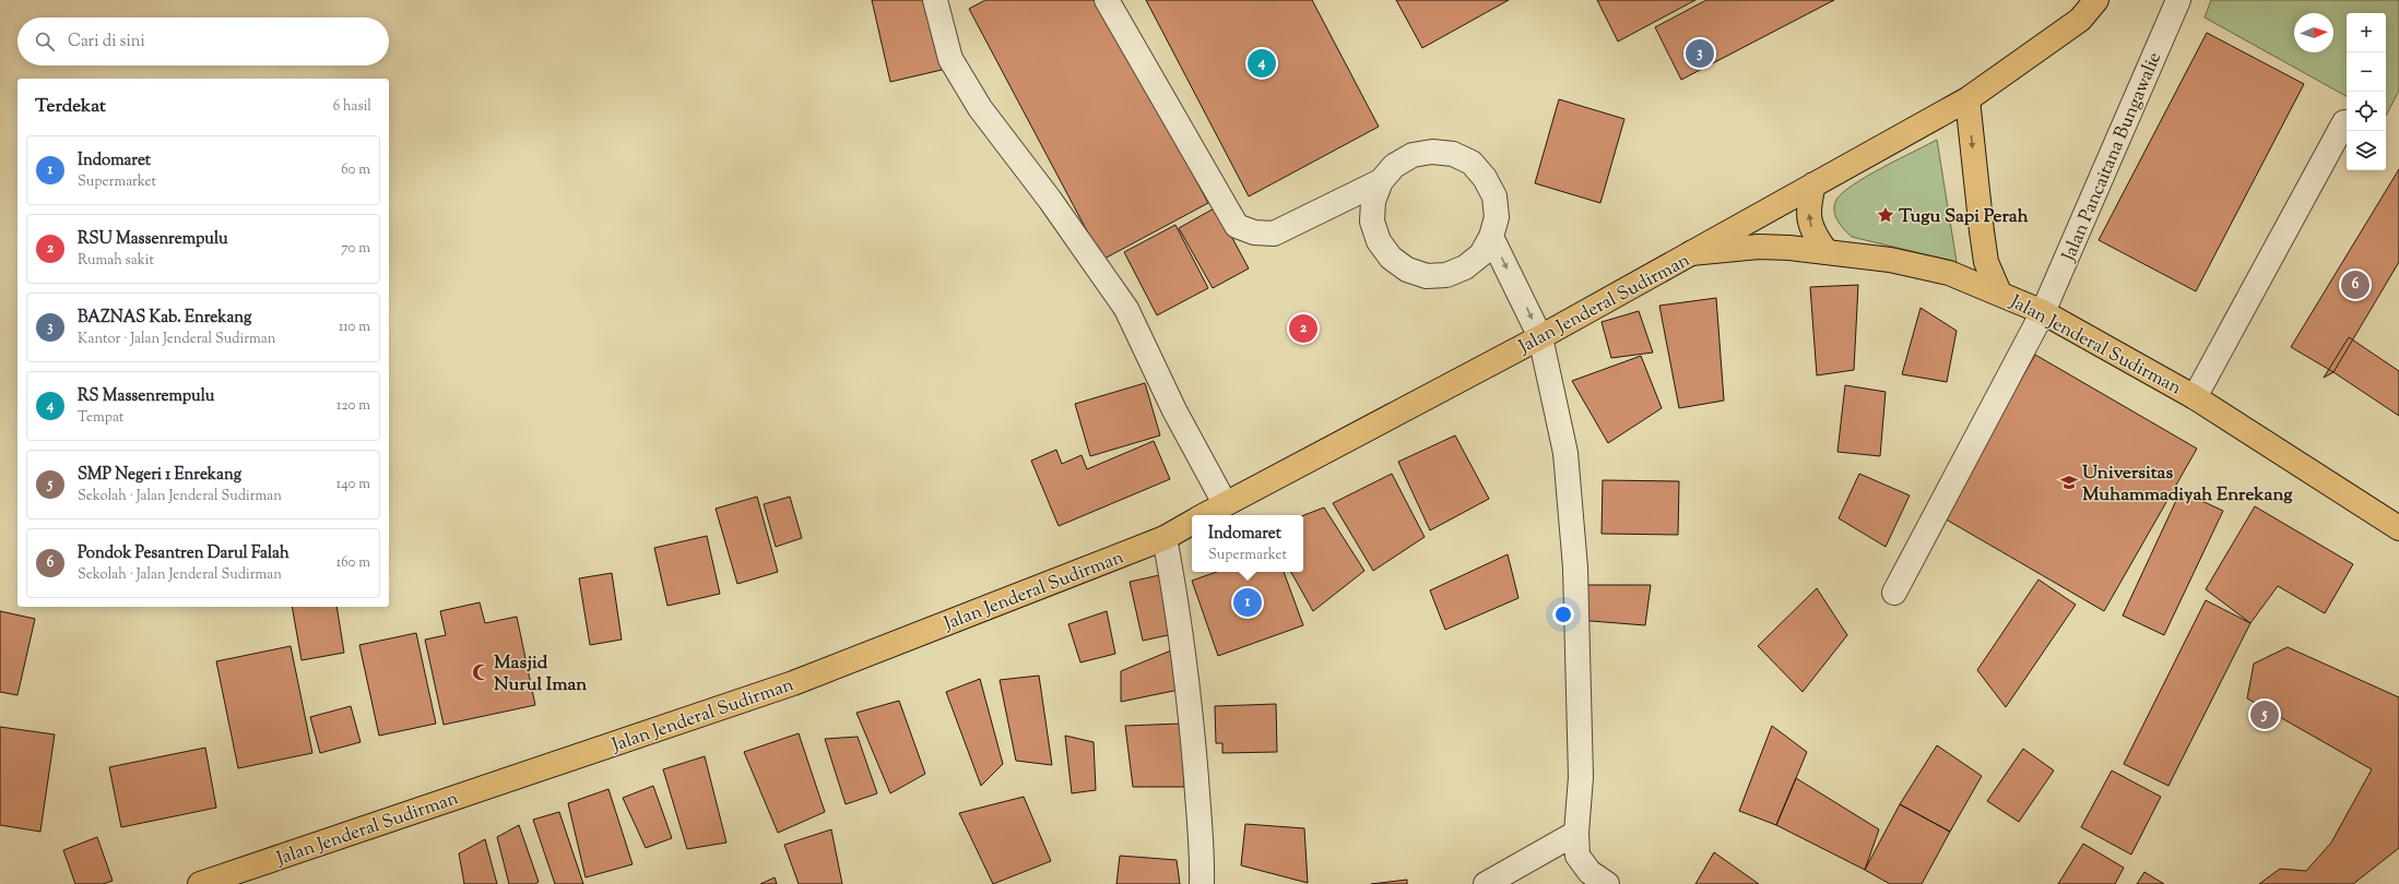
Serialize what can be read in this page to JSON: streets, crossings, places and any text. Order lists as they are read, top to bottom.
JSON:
{
  "streets": {
    "main road": ["Jalan Jenderal Sudirman"],
    "street": ["Jalan Pancaitana Bungawalie"]
  },
  "crossings": [
    ["Jalan Pancaitana Bungawalie", "Jalan Jenderal Sudirman"]
  ],
  "places": {
    "place": ["Tugu Sapi Perah"],
    "school or university": ["Universitas Muhammadiyah Enrekang"],
    "mosque": ["Masjid Nurul Iman"]
  },
  "north": "right",
  "page": {
    "map_buttons": ["+", "−"],
    "search": "Cari di sini",
    "pins": [
      "3",
      "4",
      "6",
      "2",
      "1",
      "5"
    ],
    "heading": ["Terdekat", "6 hasil"],
    "list": [
      {
        "mark": "1",
        "name": "Indomaret",
        "note": "Supermarket",
        "value": "60 m"
      },
      {
        "mark": "2",
        "name": "RSU Massenrempulu",
        "note": "Rumah sakit",
        "value": "70 m"
      },
      {
        "mark": "3",
        "name": "BAZNAS Kab. Enrekang",
        "note": "Kantor · Jalan Jenderal Sudirman",
        "value": "110 m"
      },
      {
        "mark": "4",
        "name": "RS Massenrempulu",
        "note": "Tempat",
        "value": "120 m"
      },
      {
        "mark": "5",
        "name": "SMP Negeri 1 Enrekang",
        "note": "Sekolah · Jalan Jenderal Sudirman",
        "value": "140 m"
      },
      {
        "mark": "6",
        "name": "Pondok Pesantren Darul Falah",
        "note": "Sekolah · Jalan Jenderal Sudirman",
        "value": "160 m"
      }
    ],
    "popup": ["Indomaret", "Supermarket"]
  }
}
